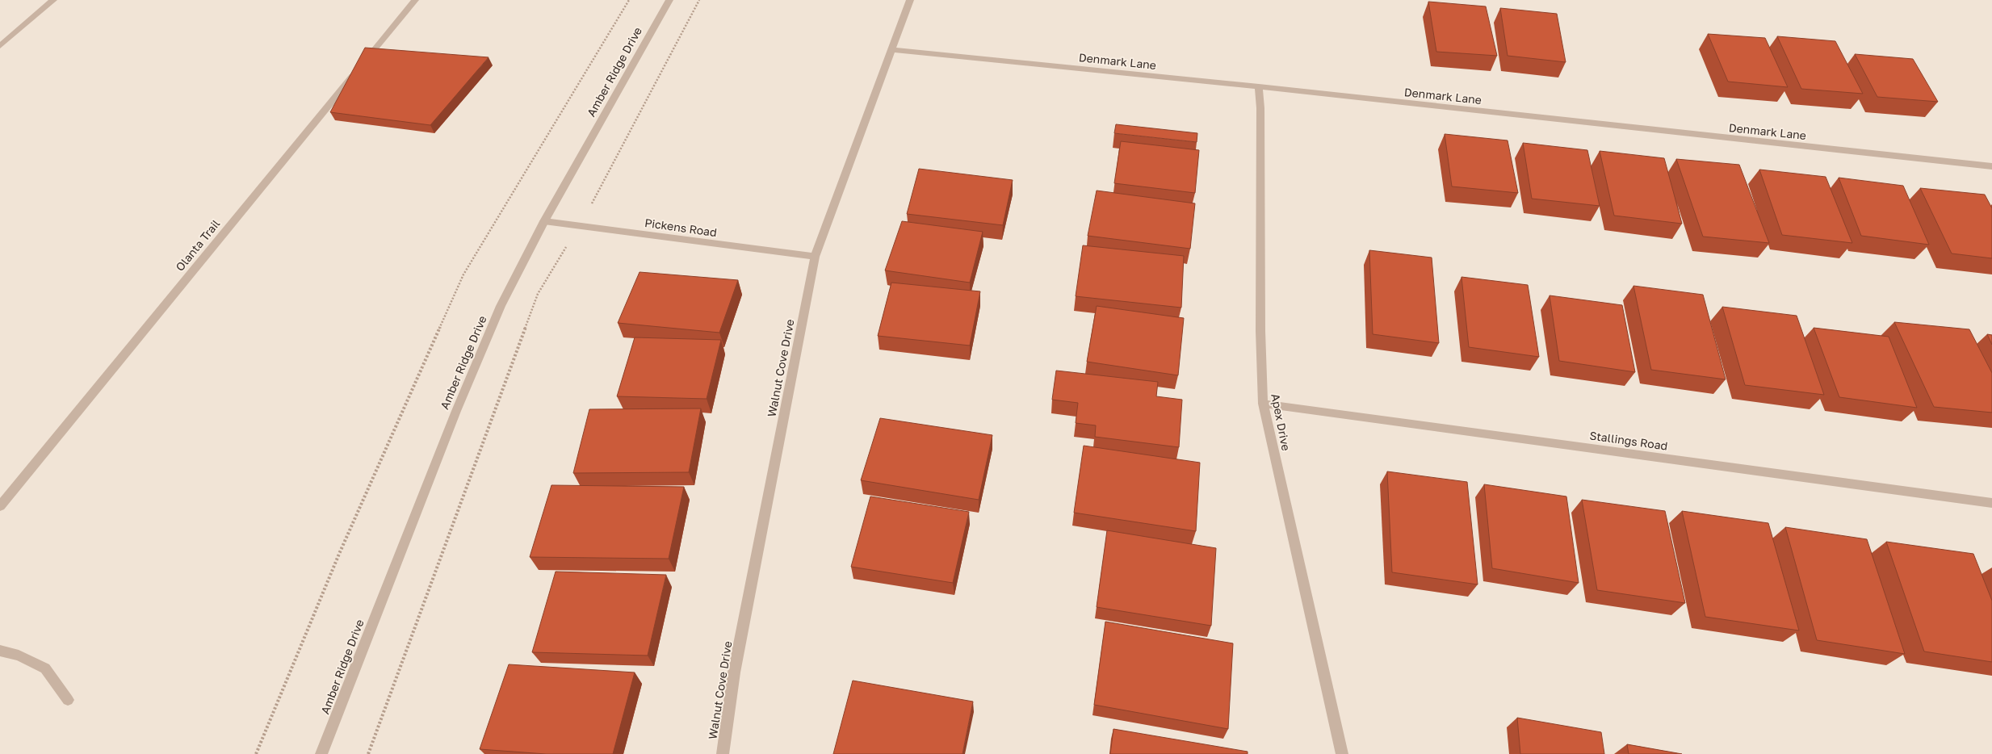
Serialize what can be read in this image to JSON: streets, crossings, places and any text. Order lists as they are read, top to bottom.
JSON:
{
  "streets": {
    "street": [
      "Denmark Lane",
      "Amber Ridge Drive",
      "Pickens Road",
      "Olanta Trail",
      "Walnut Cove Drive",
      "Apex Drive",
      "Stallings Road"
    ]
  },
  "crossings": [
    ["Denmark Lane", "Walnut Cove Drive"],
    ["Denmark Lane", "Apex Drive"],
    ["Amber Ridge Drive", "Pickens Road"],
    ["Pickens Road", "Walnut Cove Drive"],
    ["Apex Drive", "Stallings Road"]
  ]
}
